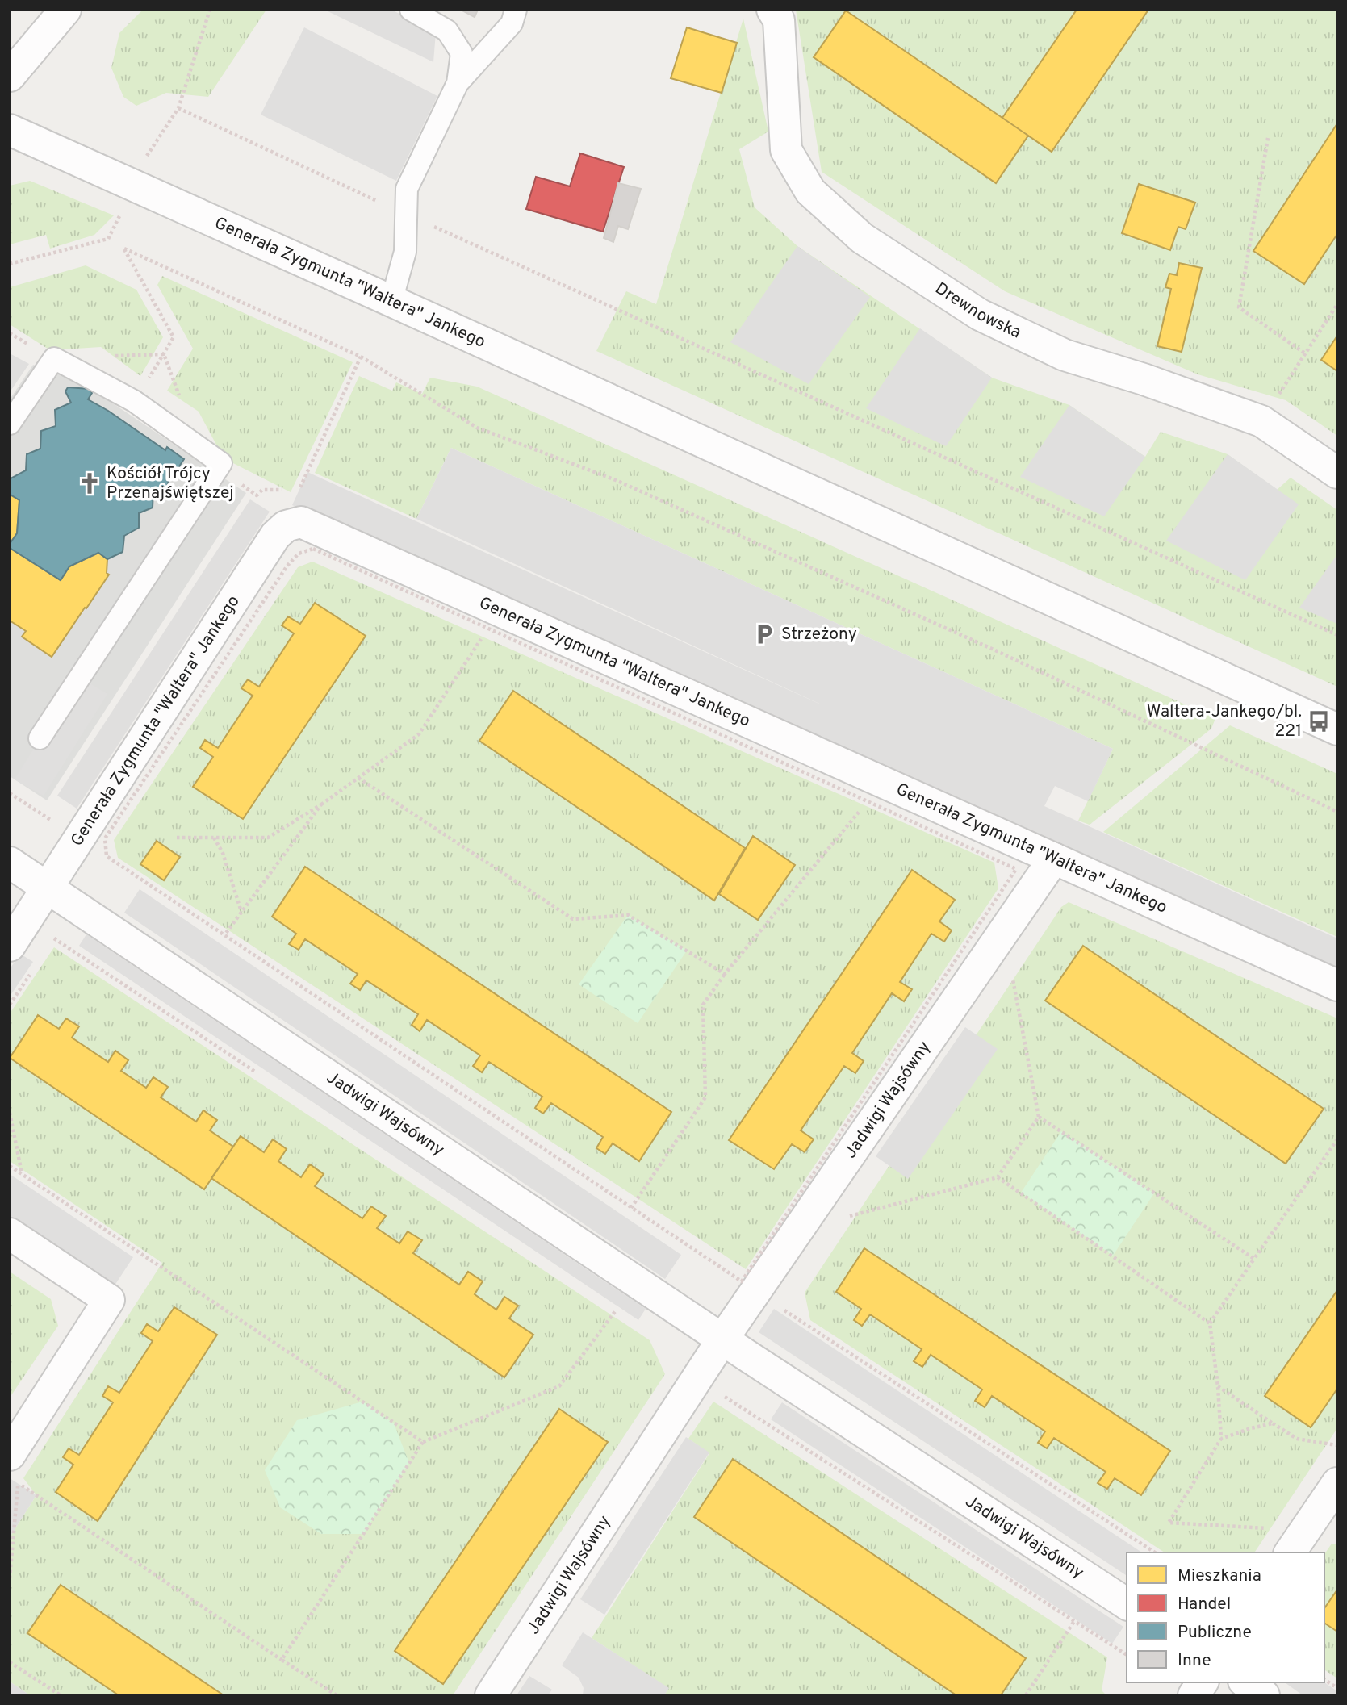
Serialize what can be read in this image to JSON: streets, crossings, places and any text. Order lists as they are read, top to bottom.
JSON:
{
  "streets": {
    "street": ["Generała Zygmunta \"Waltera\" Jankego", "Drewnowska", "Jadwigi Wajsówny"]
  },
  "crossings": [
    ["Generała Zygmunta \"Waltera\" Jankego", "Jadwigi Wajsówny"]
  ],
  "places": {
    "church": ["Kościół Trójcy Przenajświętszej"],
    "parking": ["Strzeżony"],
    "bus stop": ["Waltera-Jankego/bl. 221"]
  },
  "legend": [
    "Mieszkania",
    "Handel",
    "Publiczne",
    "Inne"
  ]
}
